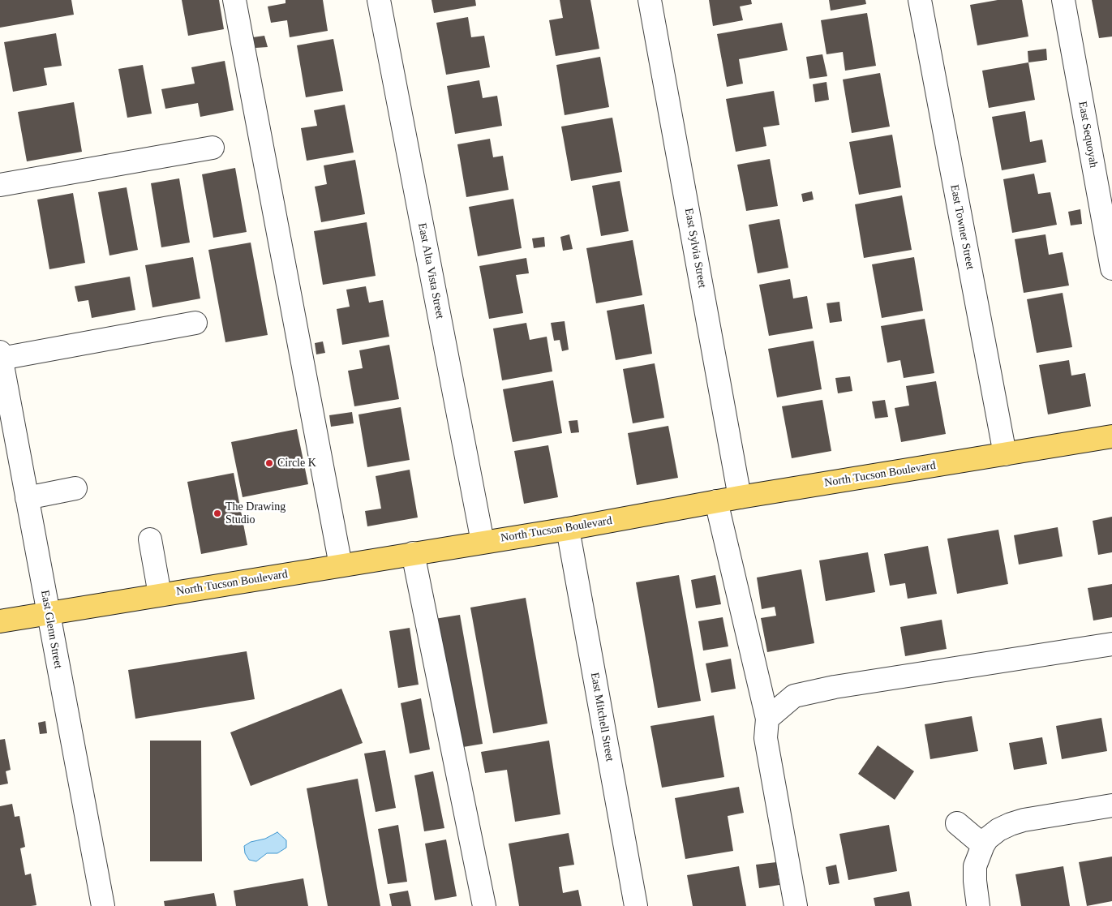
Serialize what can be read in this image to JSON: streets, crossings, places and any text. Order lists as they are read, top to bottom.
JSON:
{
  "streets": {
    "main road": ["North Tucson Boulevard"],
    "street": [
      "East Sequoyah",
      "East Towner Street",
      "East Sylvia Street",
      "East Alta Vista Street",
      "East Glenn Street",
      "East Mitchell Street"
    ]
  },
  "crossings": [
    ["East Towner Street", "North Tucson Boulevard"],
    ["East Sylvia Street", "North Tucson Boulevard"],
    ["East Alta Vista Street", "North Tucson Boulevard"],
    ["North Tucson Boulevard", "East Glenn Street"],
    ["North Tucson Boulevard", "East Mitchell Street"]
  ],
  "places": ["Circle K", "The Drawing Studio"]
}
